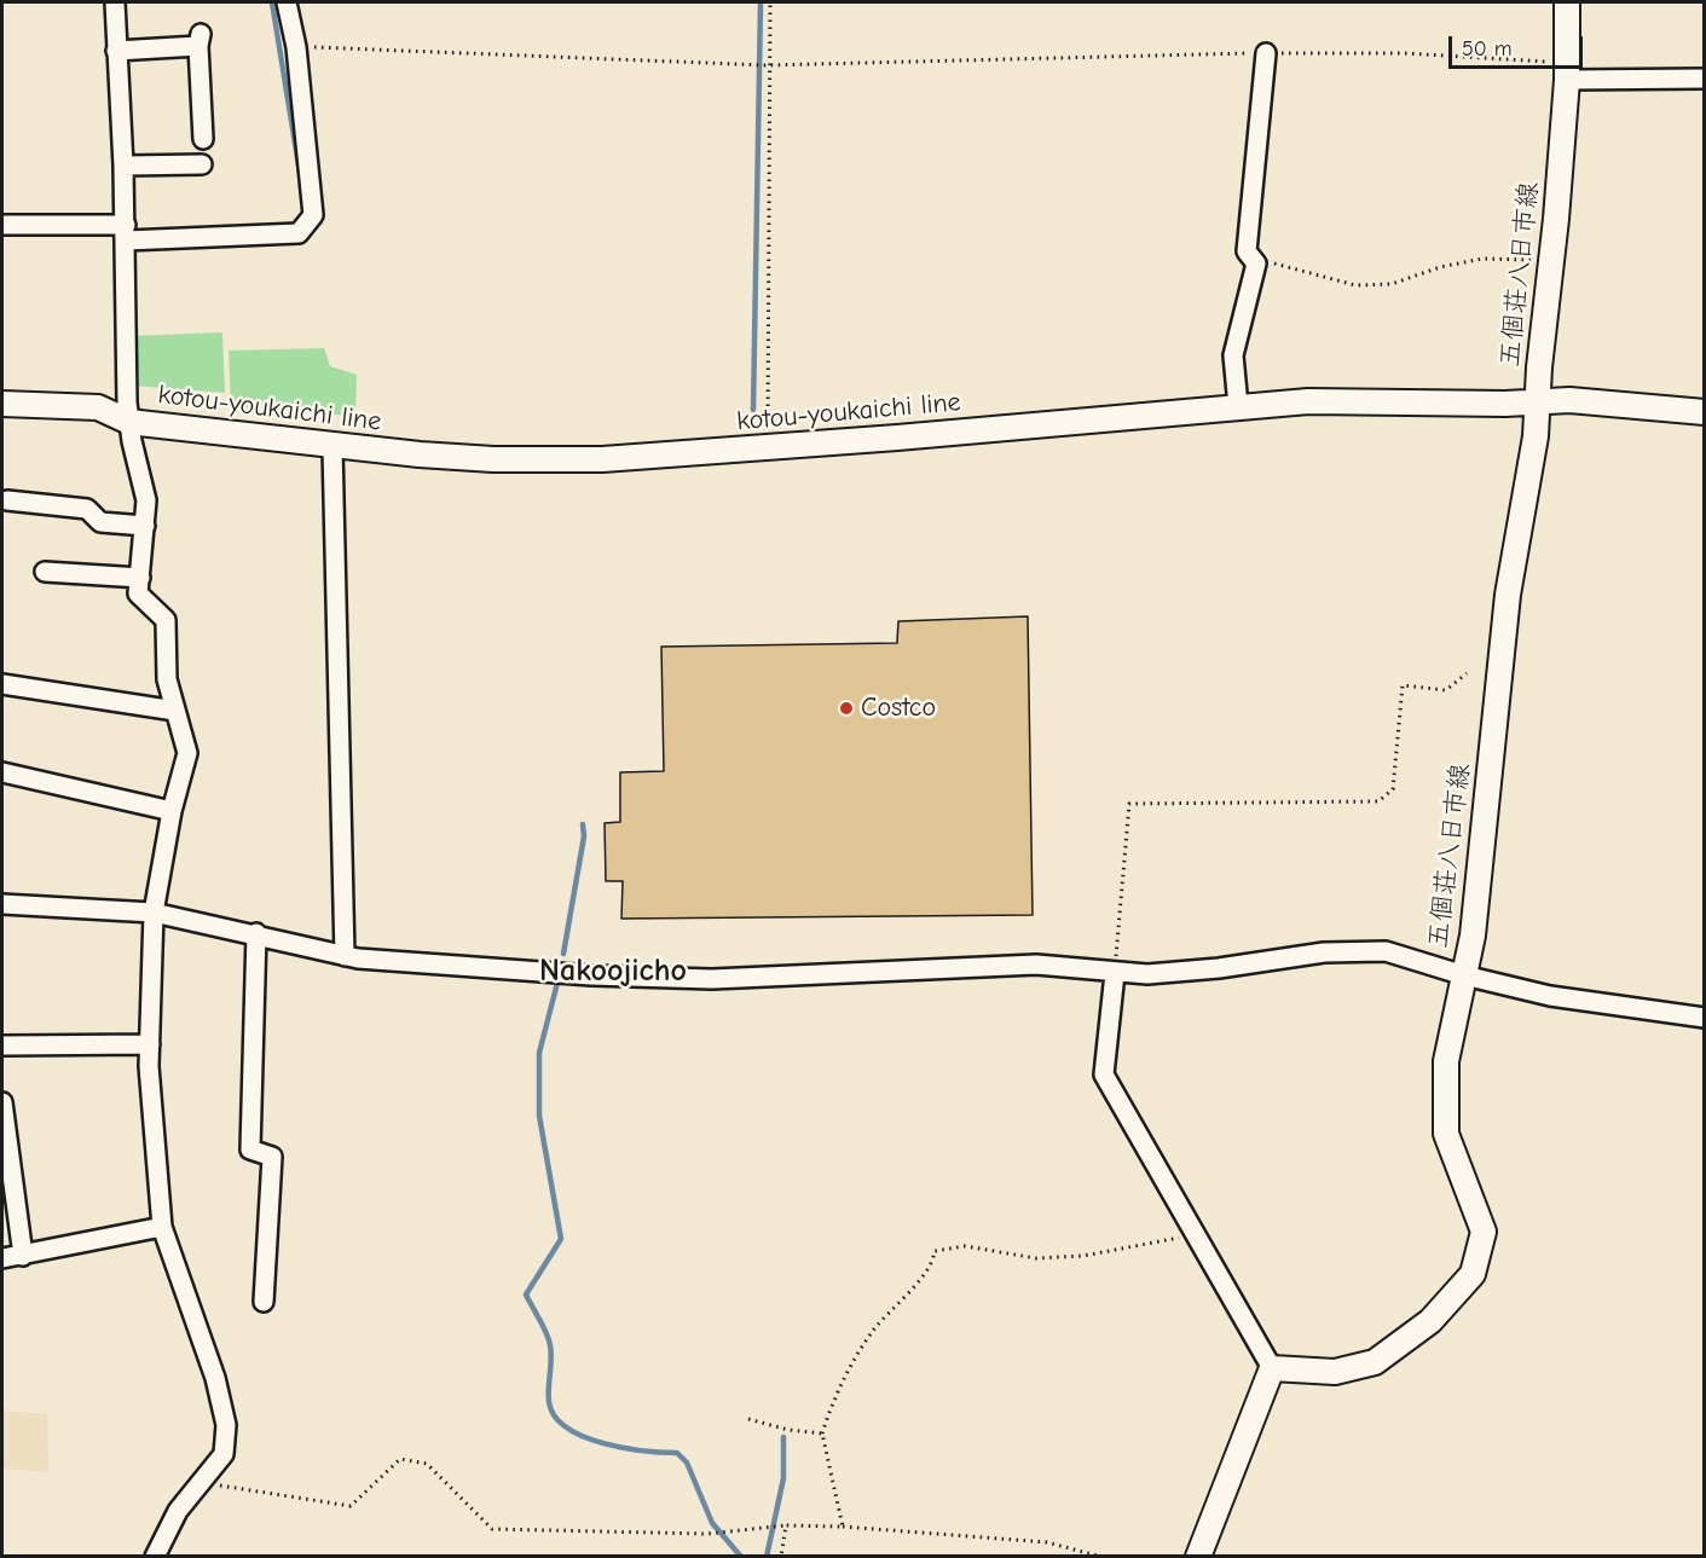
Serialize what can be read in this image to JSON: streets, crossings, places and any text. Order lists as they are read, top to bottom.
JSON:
{
  "streets": {
    "main road": ["五個荘八日市線", "kotou-youkaichi line"]
  },
  "crossings": [
    ["五個荘八日市線", "kotou-youkaichi line"]
  ],
  "districts": ["Nakoojicho"],
  "places": ["Costco"],
  "scale_bar": "50 m"
}
